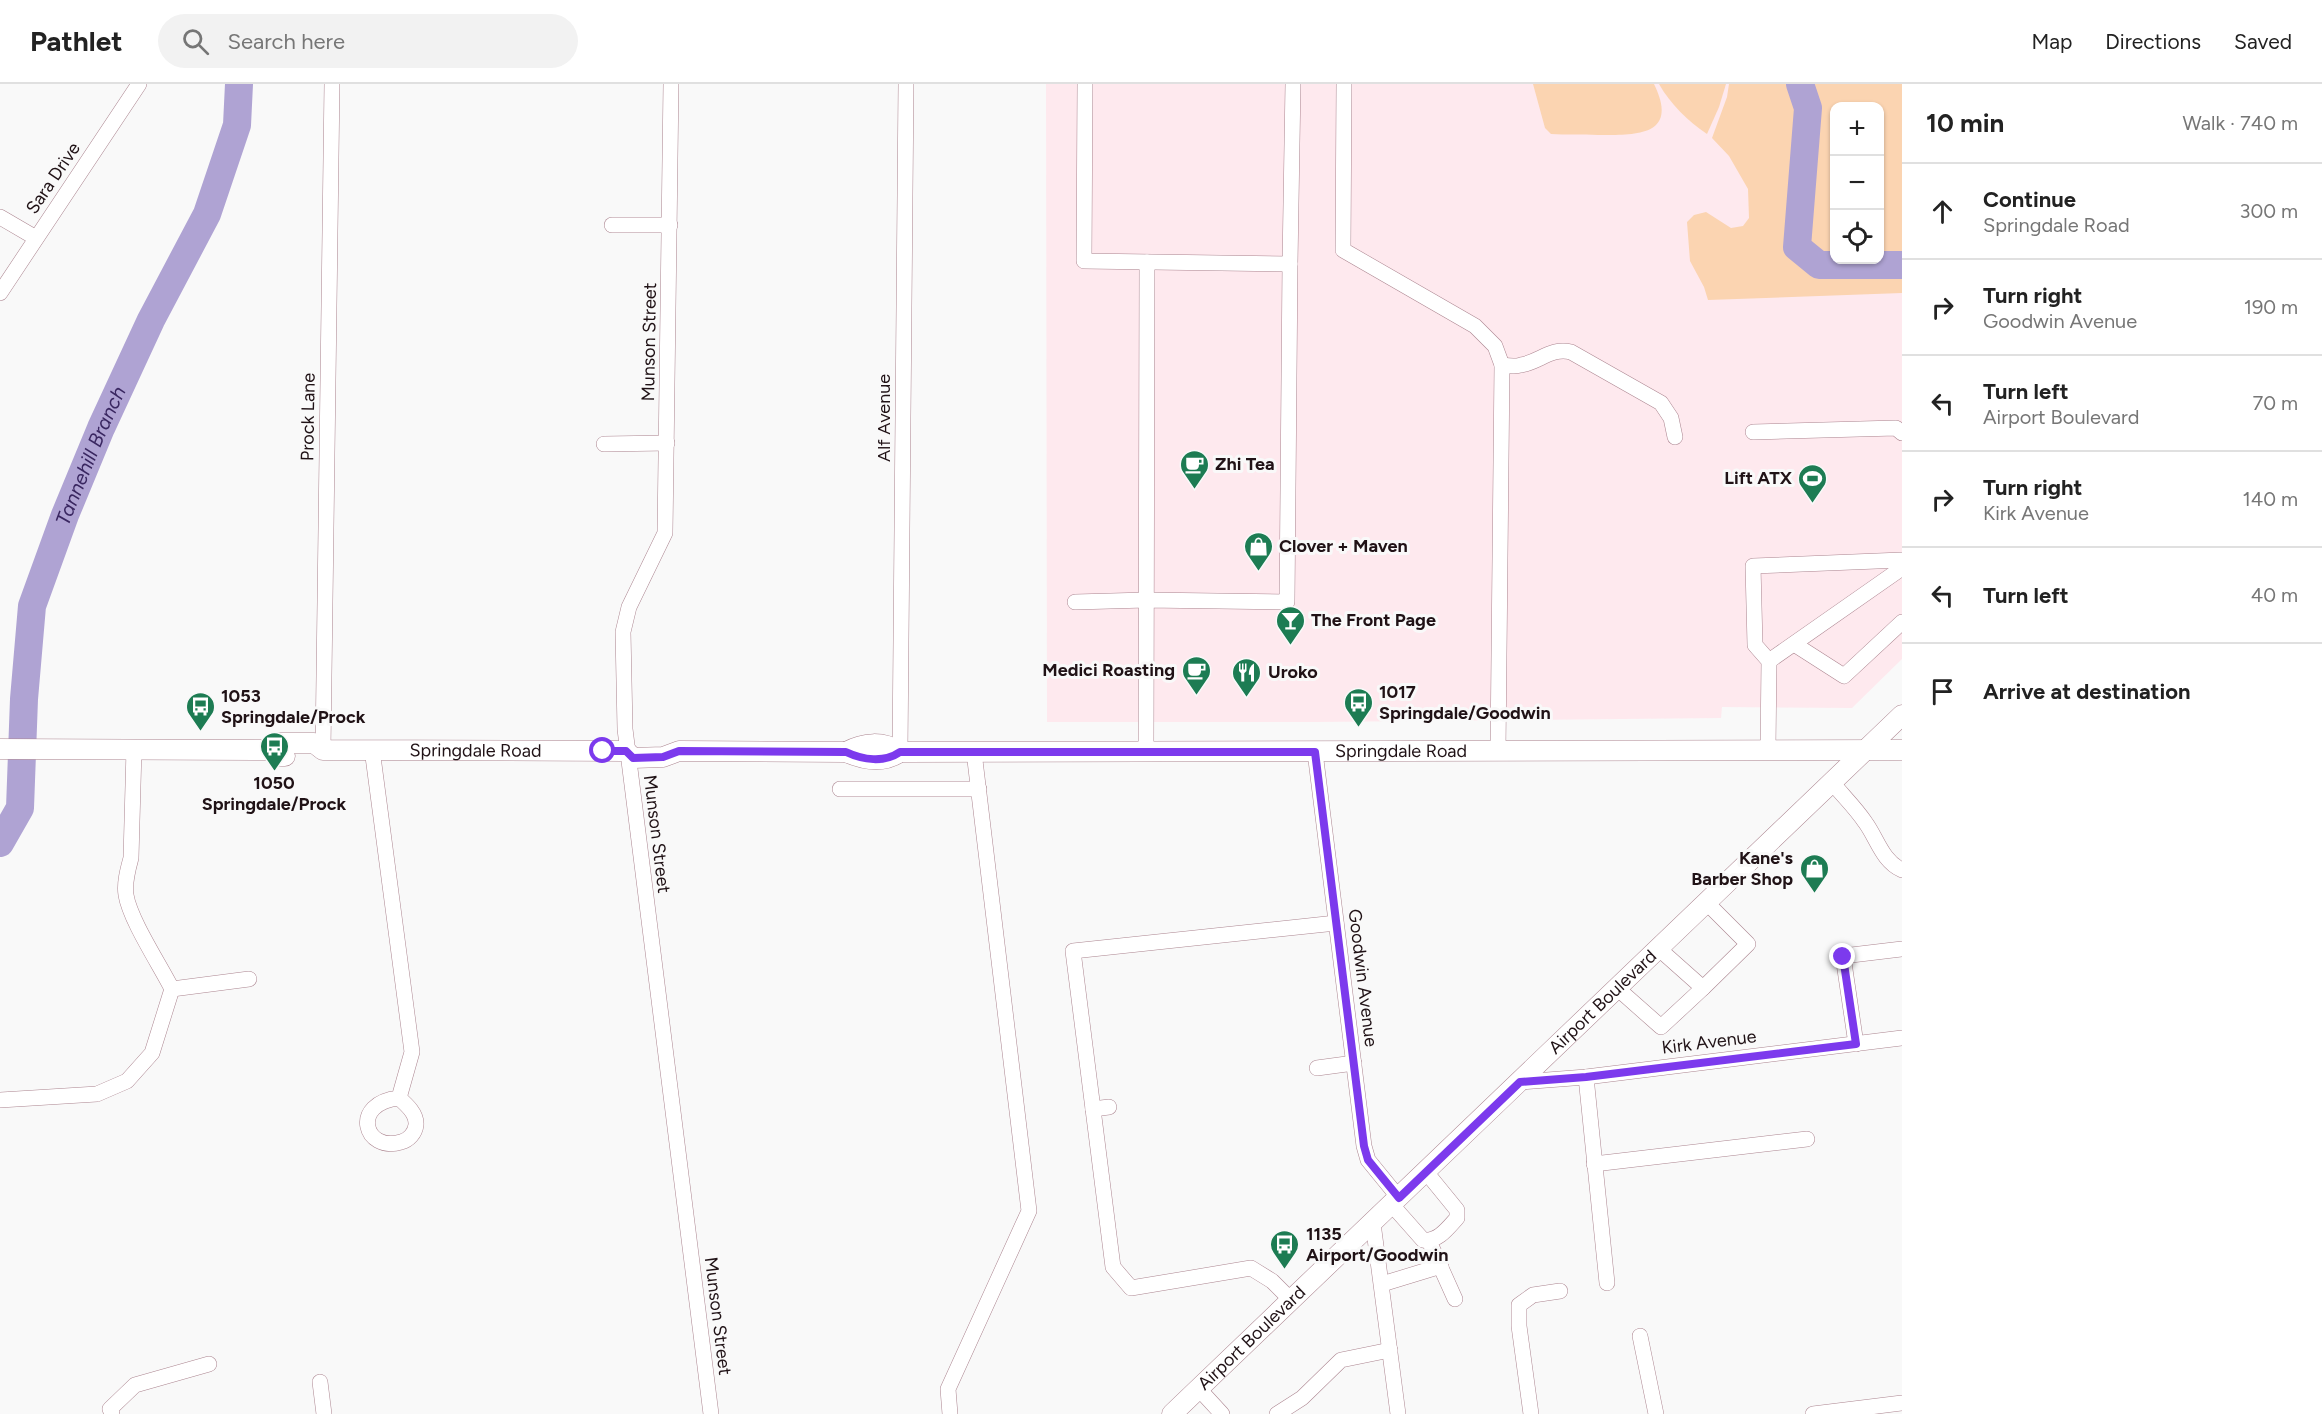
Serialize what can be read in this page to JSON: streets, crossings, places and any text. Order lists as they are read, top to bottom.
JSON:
{
  "streets": {
    "main road": ["Springdale Road", "Airport Boulevard"],
    "street": [
      "Sara Drive",
      "Munson Street",
      "Prock Lane",
      "Alf Avenue",
      "Goodwin Avenue",
      "Kirk Avenue"
    ]
  },
  "crossings": [
    ["Munson Street", "Springdale Road"],
    ["Prock Lane", "Springdale Road"],
    ["Alf Avenue", "Springdale Road"],
    ["Springdale Road", "Goodwin Avenue"],
    ["Springdale Road", "Airport Boulevard"],
    ["Goodwin Avenue", "Airport Boulevard"],
    ["Airport Boulevard", "Kirk Avenue"]
  ],
  "water": ["Tannehill Branch"],
  "places": {
    "cafe": ["Zhi Tea", "Medici Roasting"],
    "sports": ["Lift ATX"],
    "shop": ["Clover + Maven", "Kane's Barber Shop"],
    "bar": ["The Front Page"],
    "restaurant": ["Uroko"],
    "bus stop": [
      "1017 Springdale/Goodwin",
      "1053 Springdale/Prock",
      "1050 Springdale/Prock",
      "1135 Airport/Goodwin"
    ]
  },
  "page": {
    "header": "Pathlet",
    "search": "Search here",
    "nav": ["Map", "Directions", "Saved"],
    "heading": ["10 min", "Walk · 740 m"],
    "map_buttons": ["+", "−"],
    "list": [
      ["Continue", "Springdale Road", "300 m"],
      ["Turn right", "Goodwin Avenue", "190 m"],
      ["Turn left", "Airport Boulevard", "70 m"],
      ["Turn right", "Kirk Avenue", "140 m"],
      ["Turn left", "40 m"],
      "Arrive at destination"
    ]
  }
}
